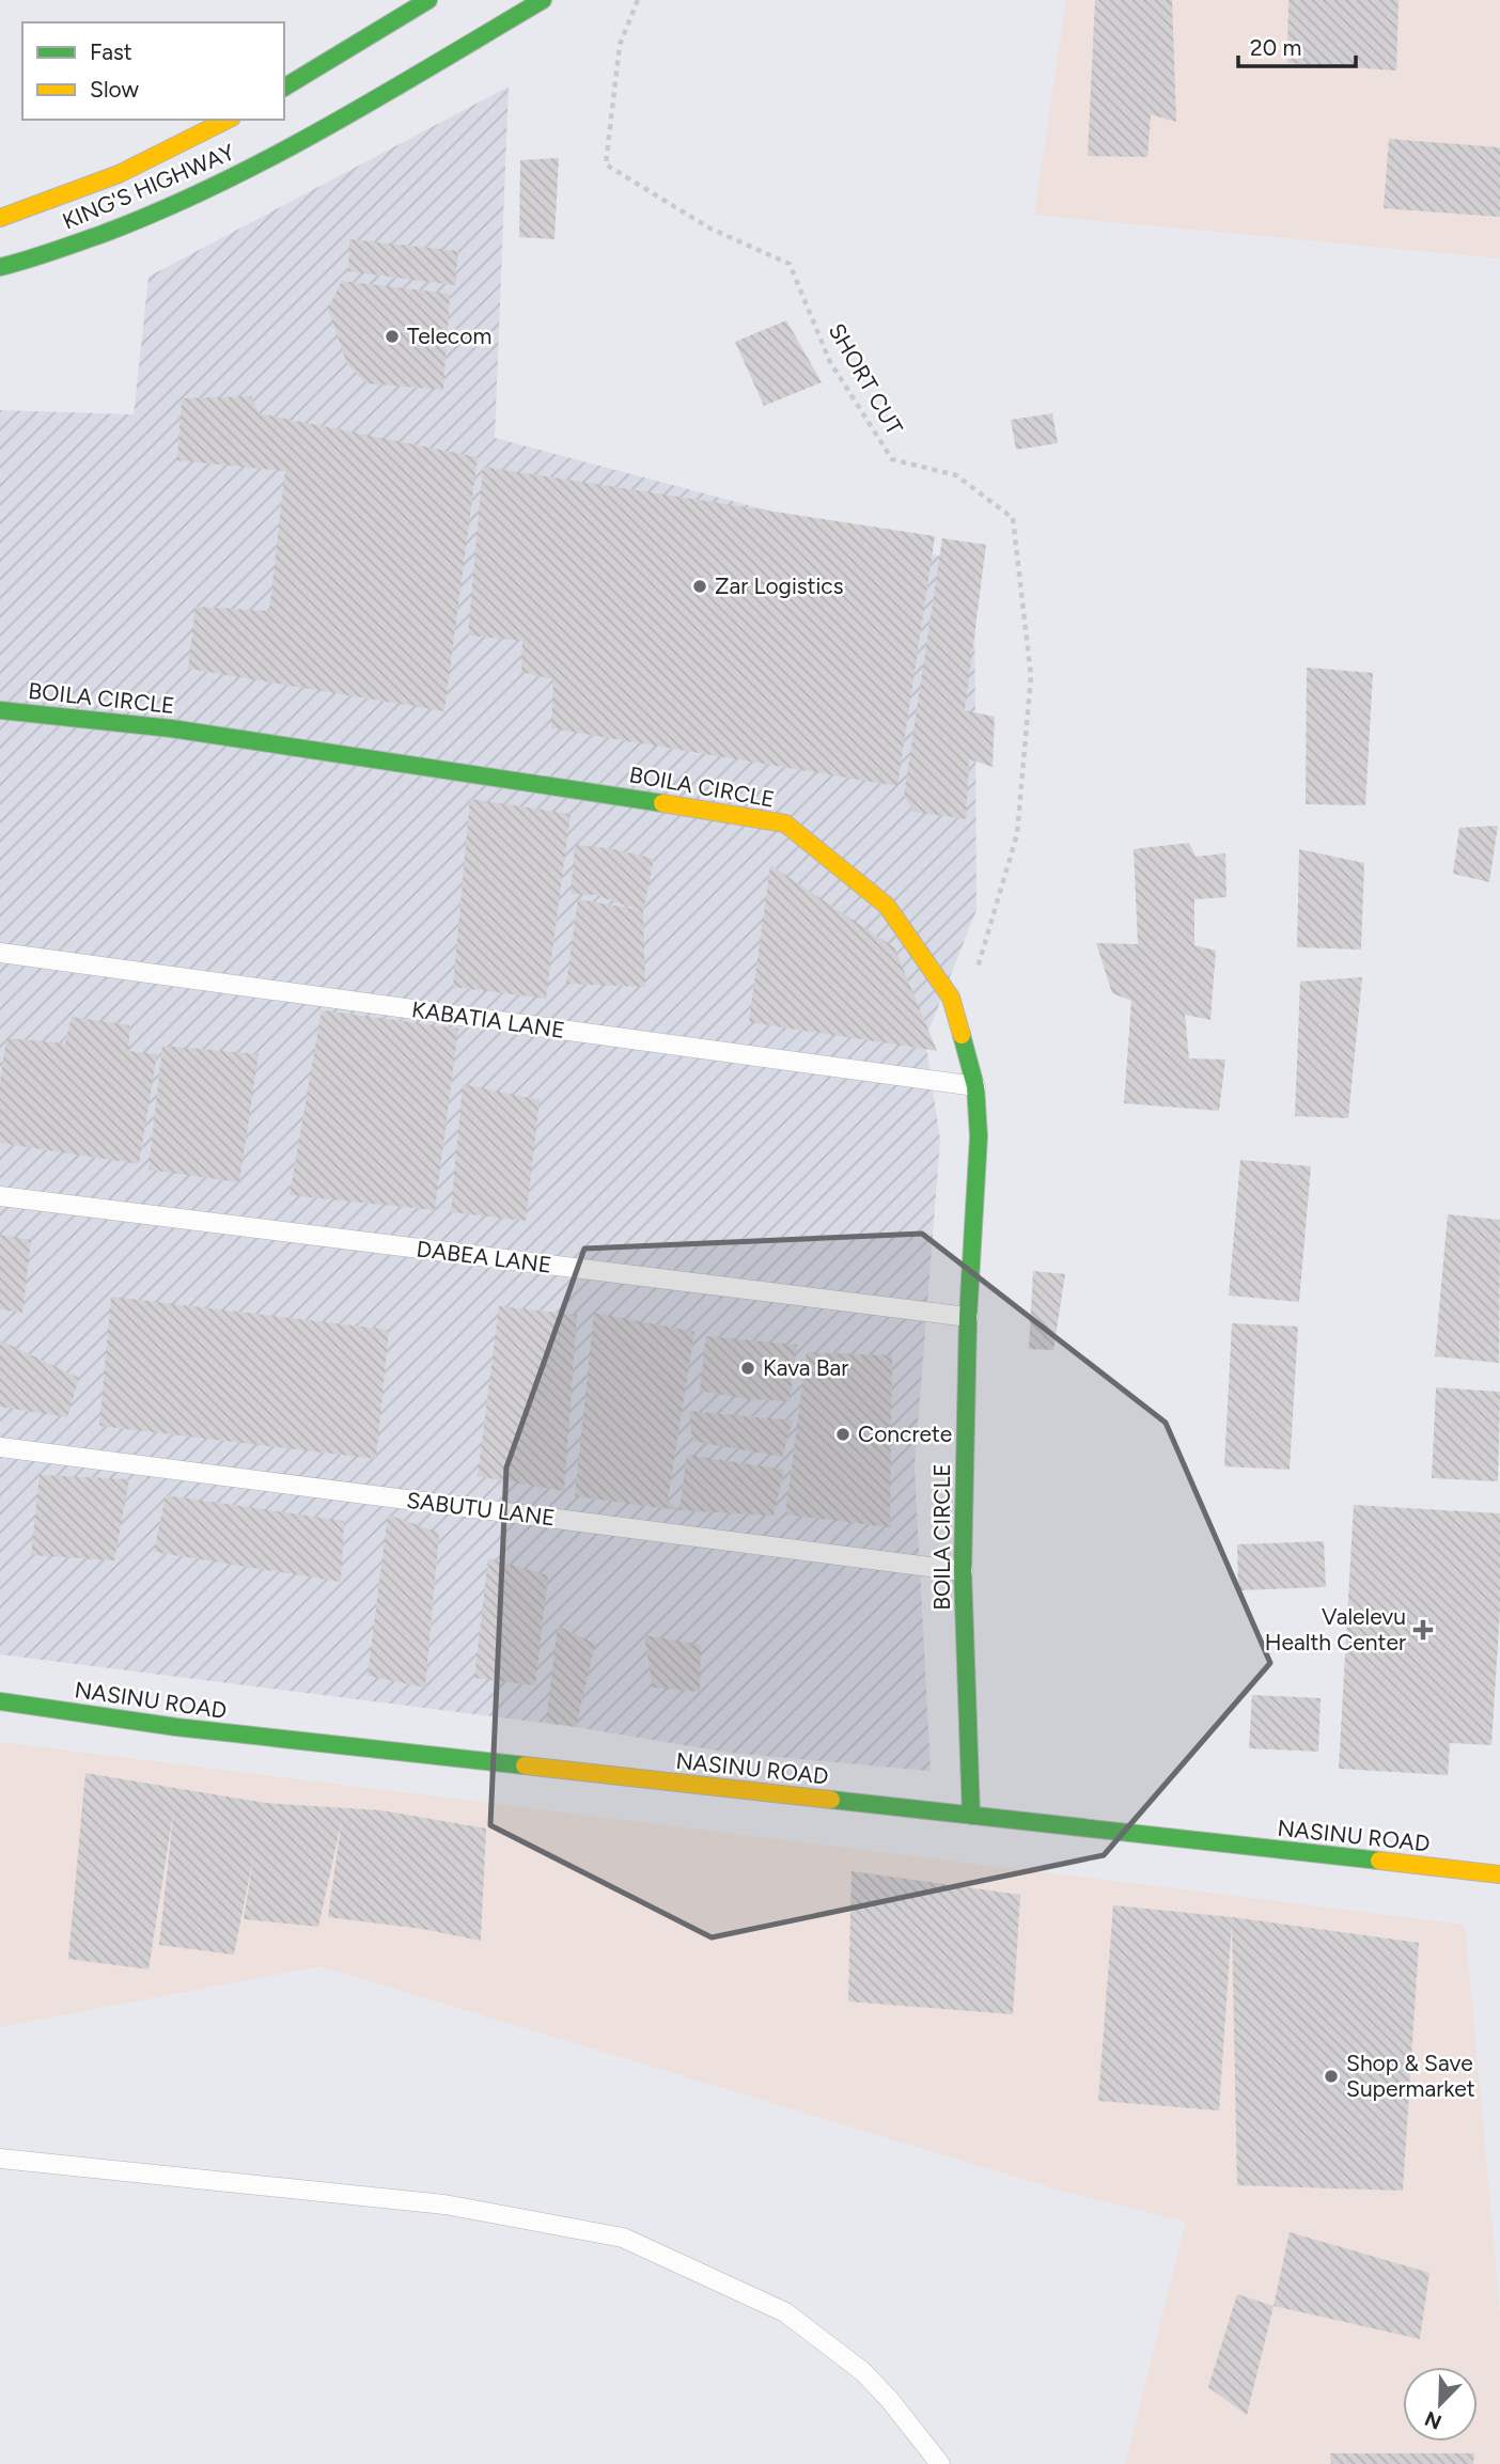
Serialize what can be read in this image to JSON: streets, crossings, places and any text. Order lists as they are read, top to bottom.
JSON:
{
  "streets": {
    "main road": ["KING'S HIGHWAY", "BOILA CIRCLE", "NASINU ROAD"],
    "lane": ["KABATIA LANE", "DABEA LANE", "SABUTU LANE"],
    "path": ["SHORT CUT"]
  },
  "crossings": [
    ["BOILA CIRCLE", "KABATIA LANE"],
    ["BOILA CIRCLE", "DABEA LANE"],
    ["BOILA CIRCLE", "SABUTU LANE"],
    ["BOILA CIRCLE", "NASINU ROAD"]
  ],
  "places": {
    "other": [
      "Telecom",
      "Zar Logistics",
      "Kava Bar",
      "Concrete",
      "Shop & Save Supermarket"
    ],
    "health": ["Valelevu Health Center"]
  },
  "legend": ["Fast", "Slow"],
  "scale_bar": "20 m",
  "north": "bottom left"
}
